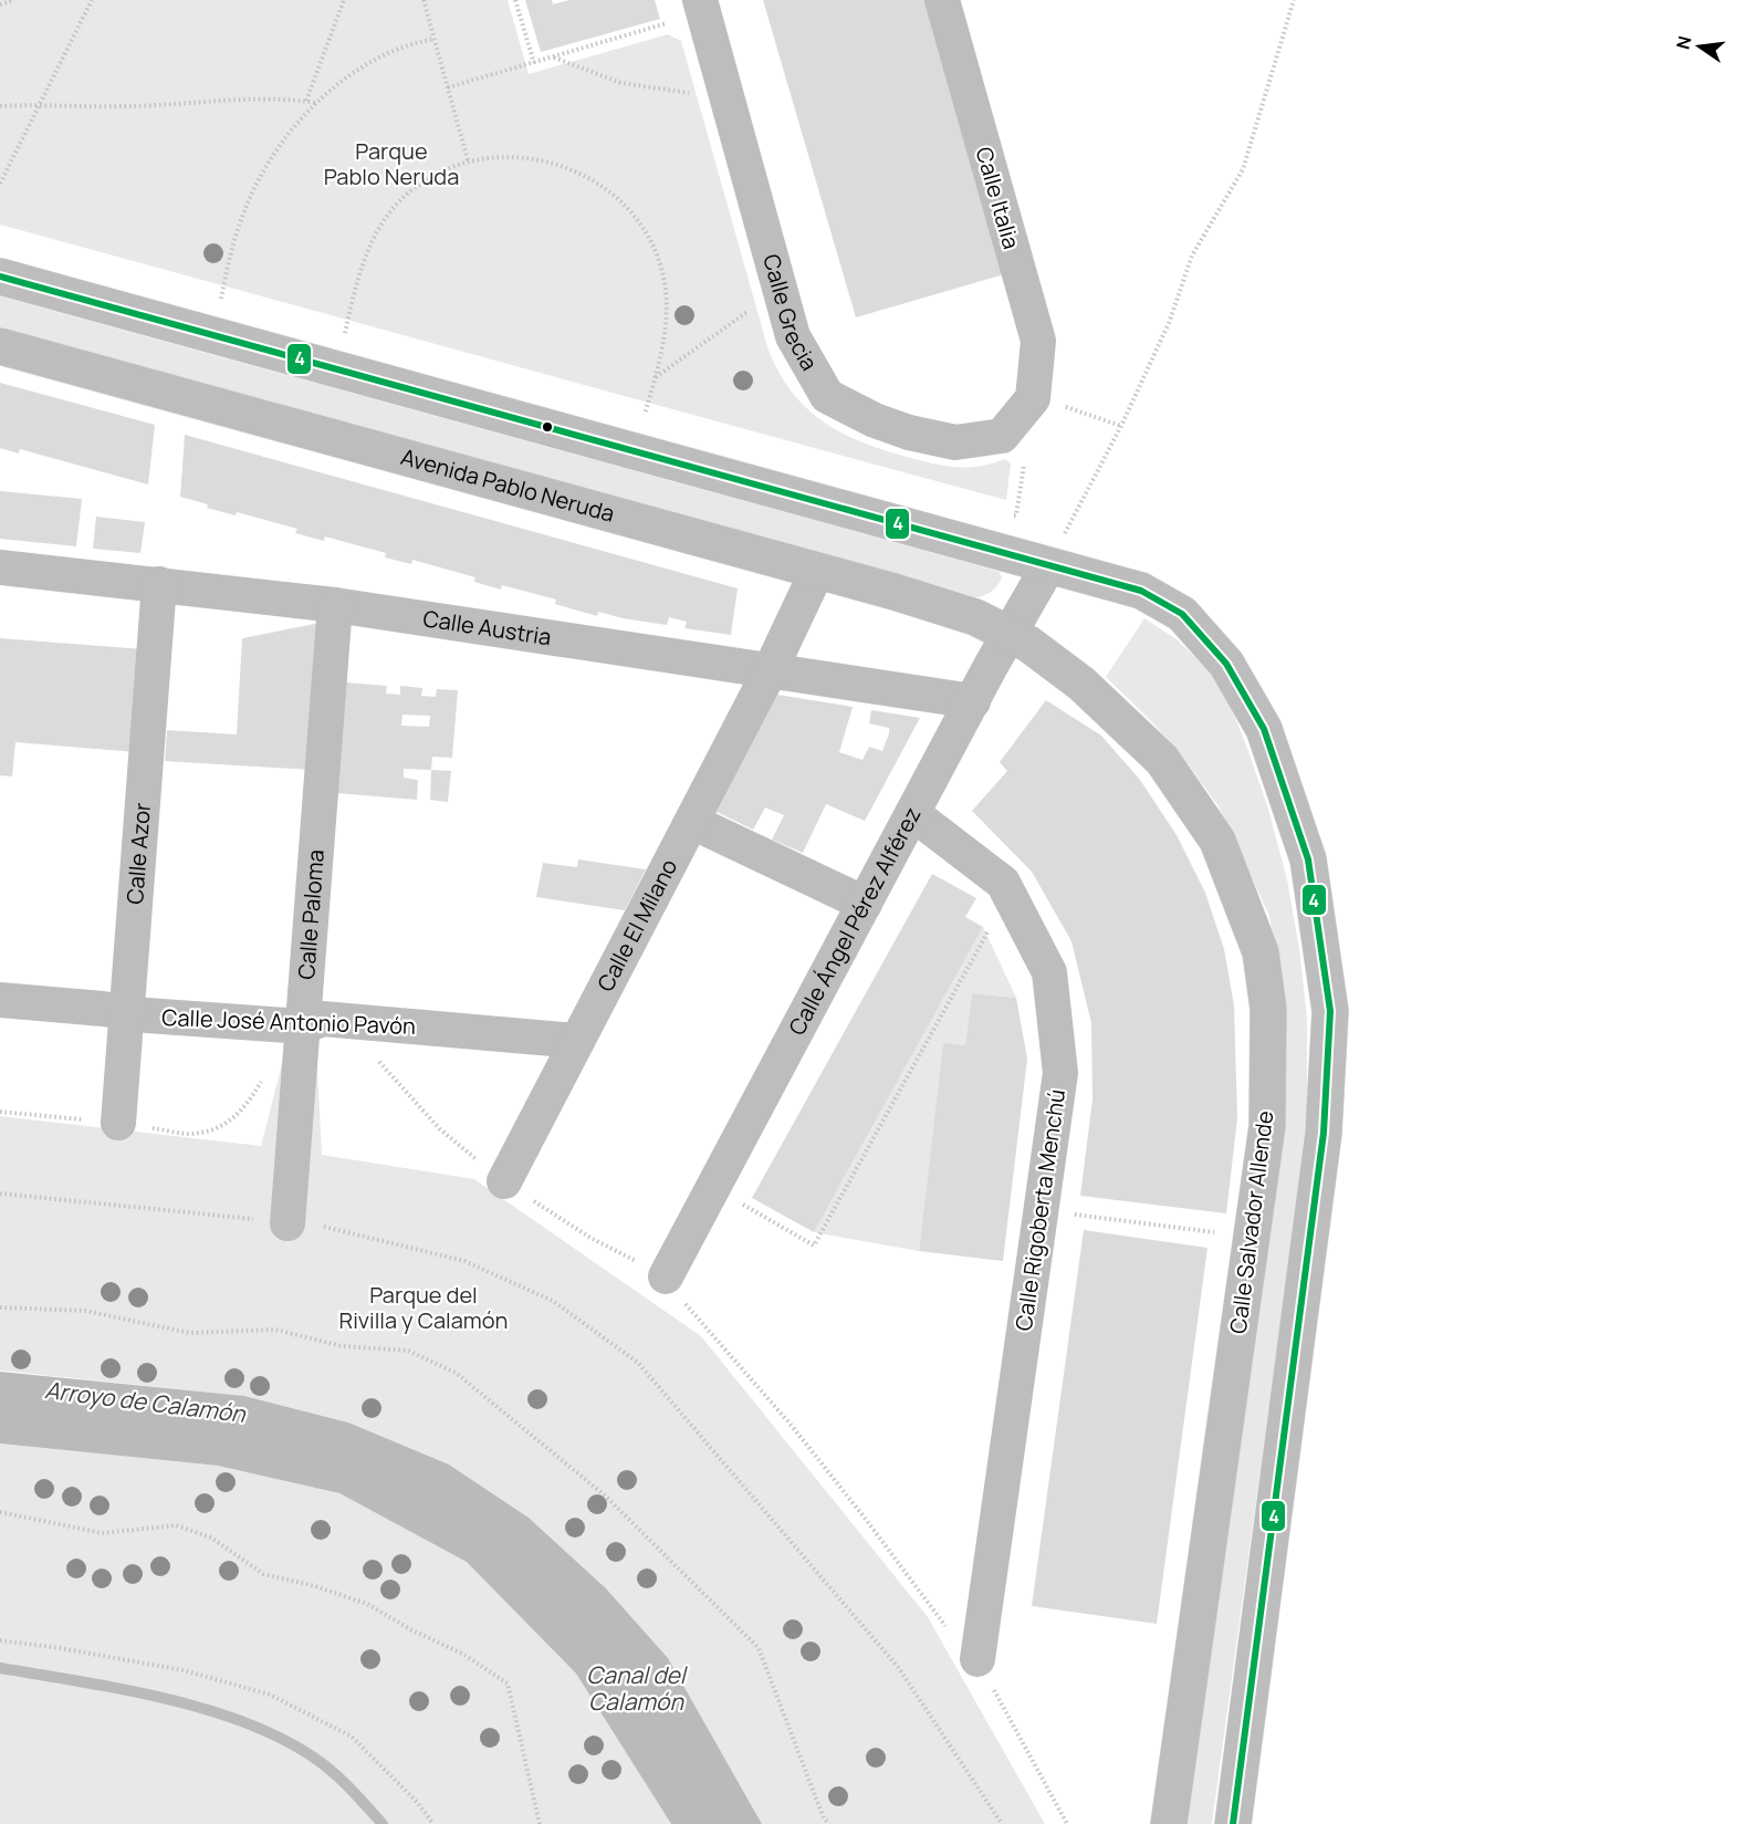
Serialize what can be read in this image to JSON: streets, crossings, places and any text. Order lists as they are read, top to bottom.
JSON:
{
  "streets": {
    "main road": ["Avenida Pablo Neruda", "Calle Salvador Allende"],
    "street": [
      "Calle Italia",
      "Calle Grecia",
      "Calle Austria",
      "Calle Azor",
      "Calle Paloma",
      "Calle Ángel Pérez Alférez",
      "Calle El Milano",
      "Calle José Antonio Pavón",
      "Calle Rigoberta Menchú"
    ]
  },
  "crossings": [
    ["Avenida Pablo Neruda", "Calle Ángel Pérez Alférez"],
    ["Avenida Pablo Neruda", "Calle El Milano"],
    ["Avenida Pablo Neruda", "Calle Salvador Allende"],
    ["Calle Austria", "Calle Azor"],
    ["Calle Austria", "Calle Paloma"],
    ["Calle Austria", "Calle Ángel Pérez Alférez"],
    ["Calle Austria", "Calle El Milano"],
    ["Calle Azor", "Calle José Antonio Pavón"],
    ["Calle Paloma", "Calle José Antonio Pavón"],
    ["Calle Ángel Pérez Alférez", "Calle Rigoberta Menchú"],
    ["Calle Ángel Pérez Alférez", "Calle Salvador Allende"],
    ["Calle El Milano", "Calle José Antonio Pavón"]
  ],
  "water": ["Arroyo de Calamón", "Canal del Calamón"],
  "parks": ["Parque Pablo Neruda", "Parque del Rivilla y Calamón"],
  "lines": ["transit line 4"],
  "north": "left"
}
